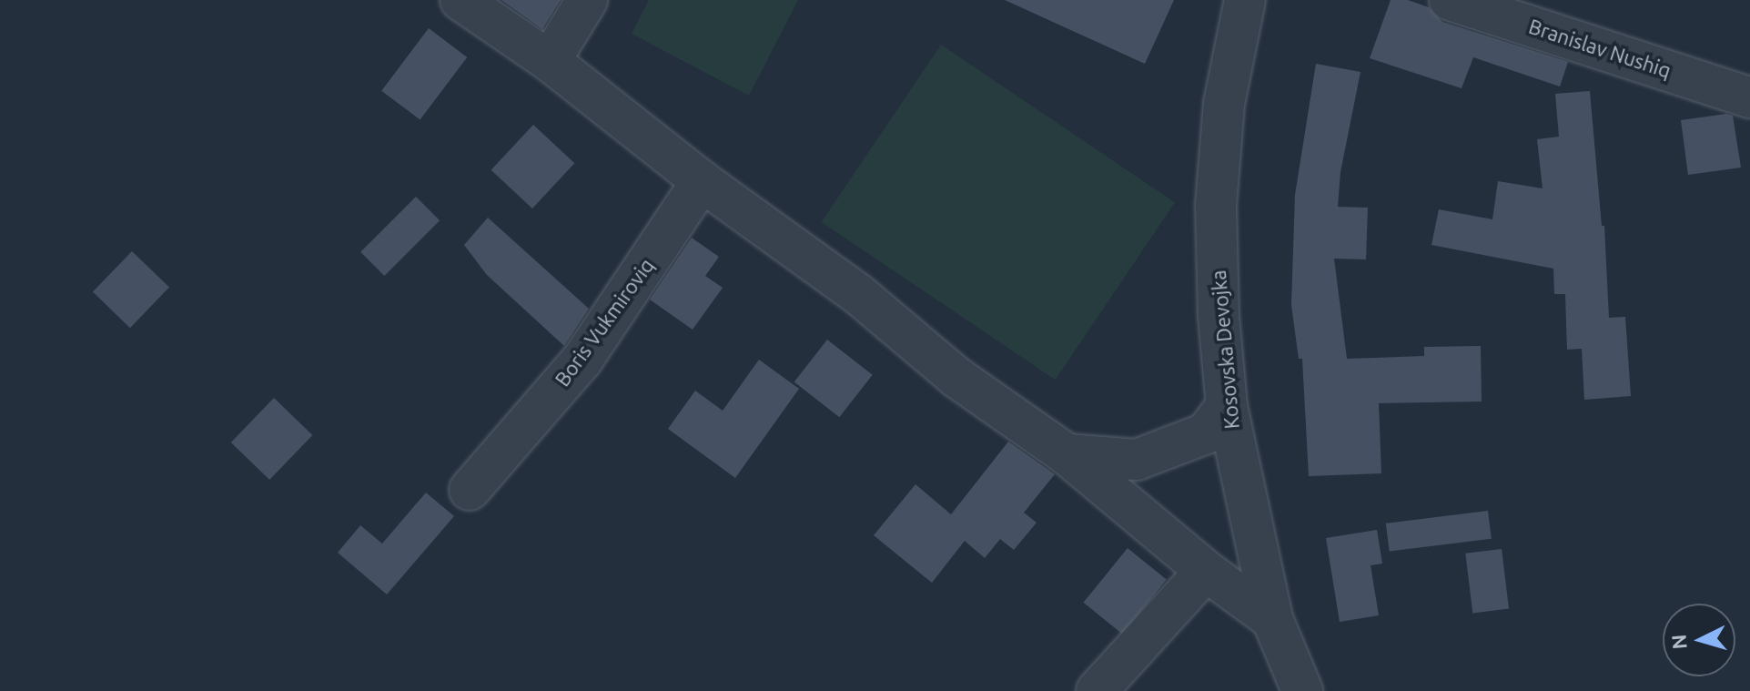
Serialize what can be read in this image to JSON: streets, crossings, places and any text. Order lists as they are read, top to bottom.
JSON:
{
  "streets": {
    "street": ["Branislav Nushiq", "Boris Vukmiroviq", "Kosovska Devojka"]
  },
  "north": "left"
}
